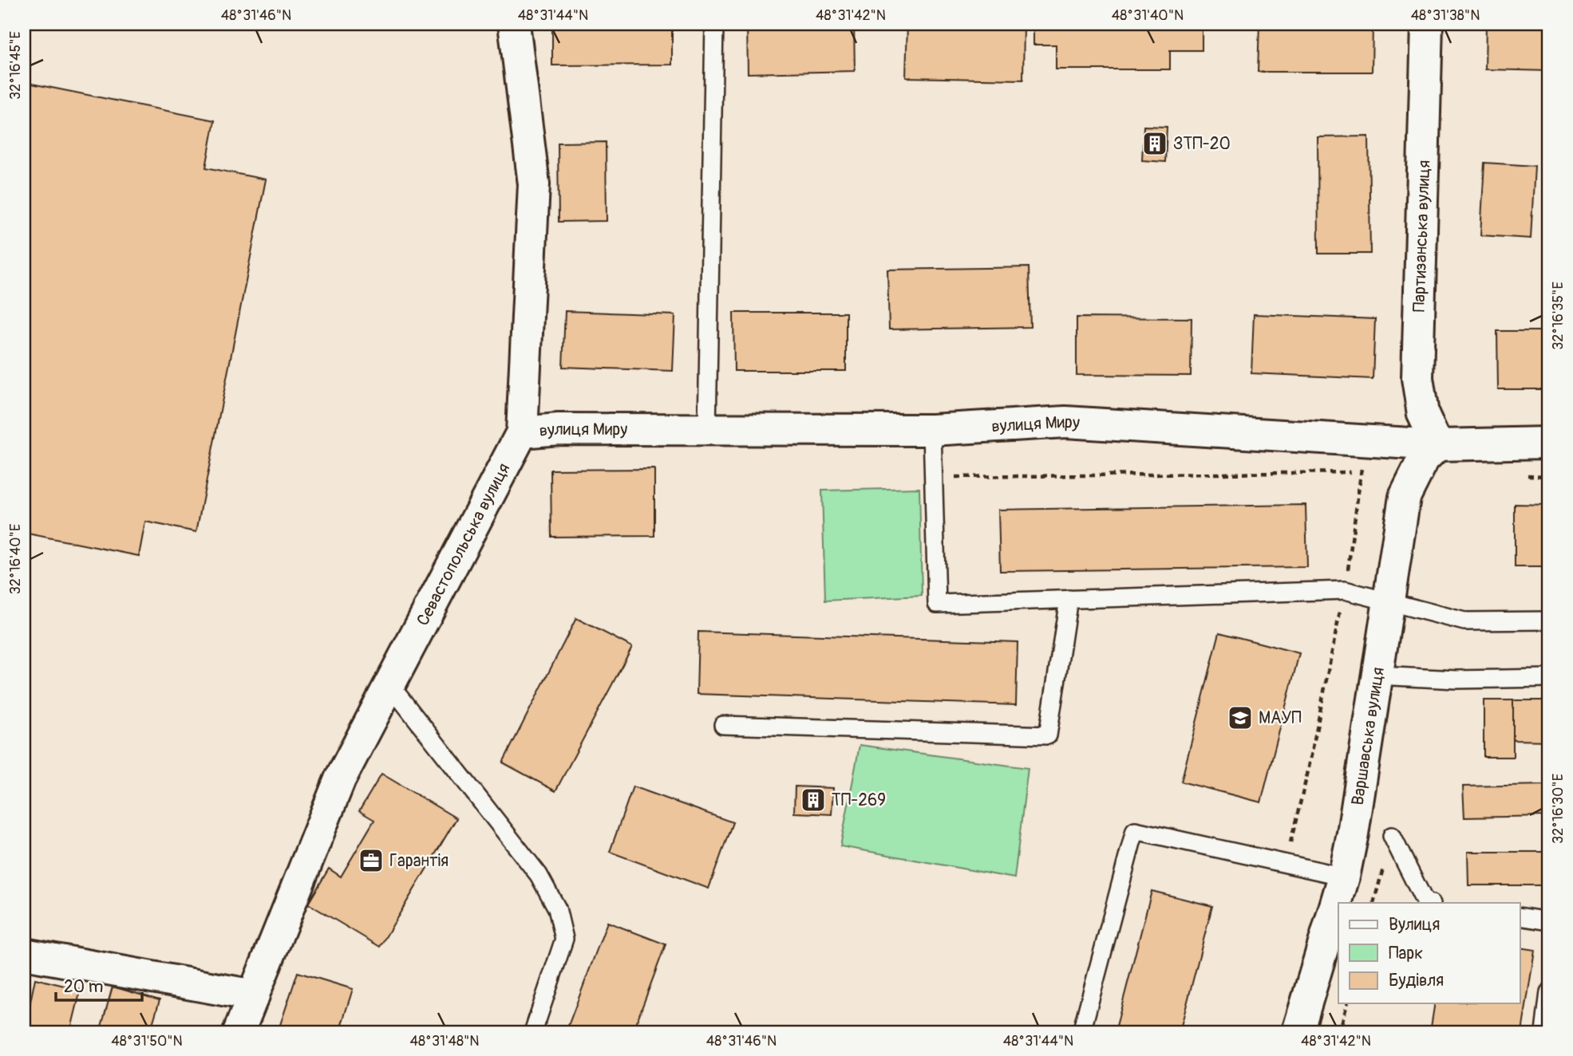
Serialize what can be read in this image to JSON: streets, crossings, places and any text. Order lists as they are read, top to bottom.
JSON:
{
  "streets": {
    "street": [
      "Партизанська вулиця",
      "вулиця Миру",
      "Севастопольська вулиця",
      "Варшавська вулиця"
    ]
  },
  "crossings": [
    ["Партизанська вулиця", "вулиця Миру"],
    ["Партизанська вулиця", "Варшавська вулиця"],
    ["вулиця Миру", "Севастопольська вулиця"],
    ["вулиця Миру", "Варшавська вулиця"]
  ],
  "places": {
    "building": ["ЗТП-20", "ТП-269"],
    "school or university": ["МАУП"],
    "office": ["Гарантія"]
  },
  "legend": ["Вулиця", "Парк", "Будівля"],
  "scale_bar": "20 m",
  "coordinates": [
    "48°31'46\"N",
    "48°31'44\"N",
    "48°31'42\"N",
    "48°31'40\"N",
    "48°31'38\"N",
    "32°16'45\"E",
    "32°16'35\"E",
    "32°16'40\"E",
    "32°16'30\"E",
    "48°31'50\"N",
    "48°31'48\"N"
  ]
}
